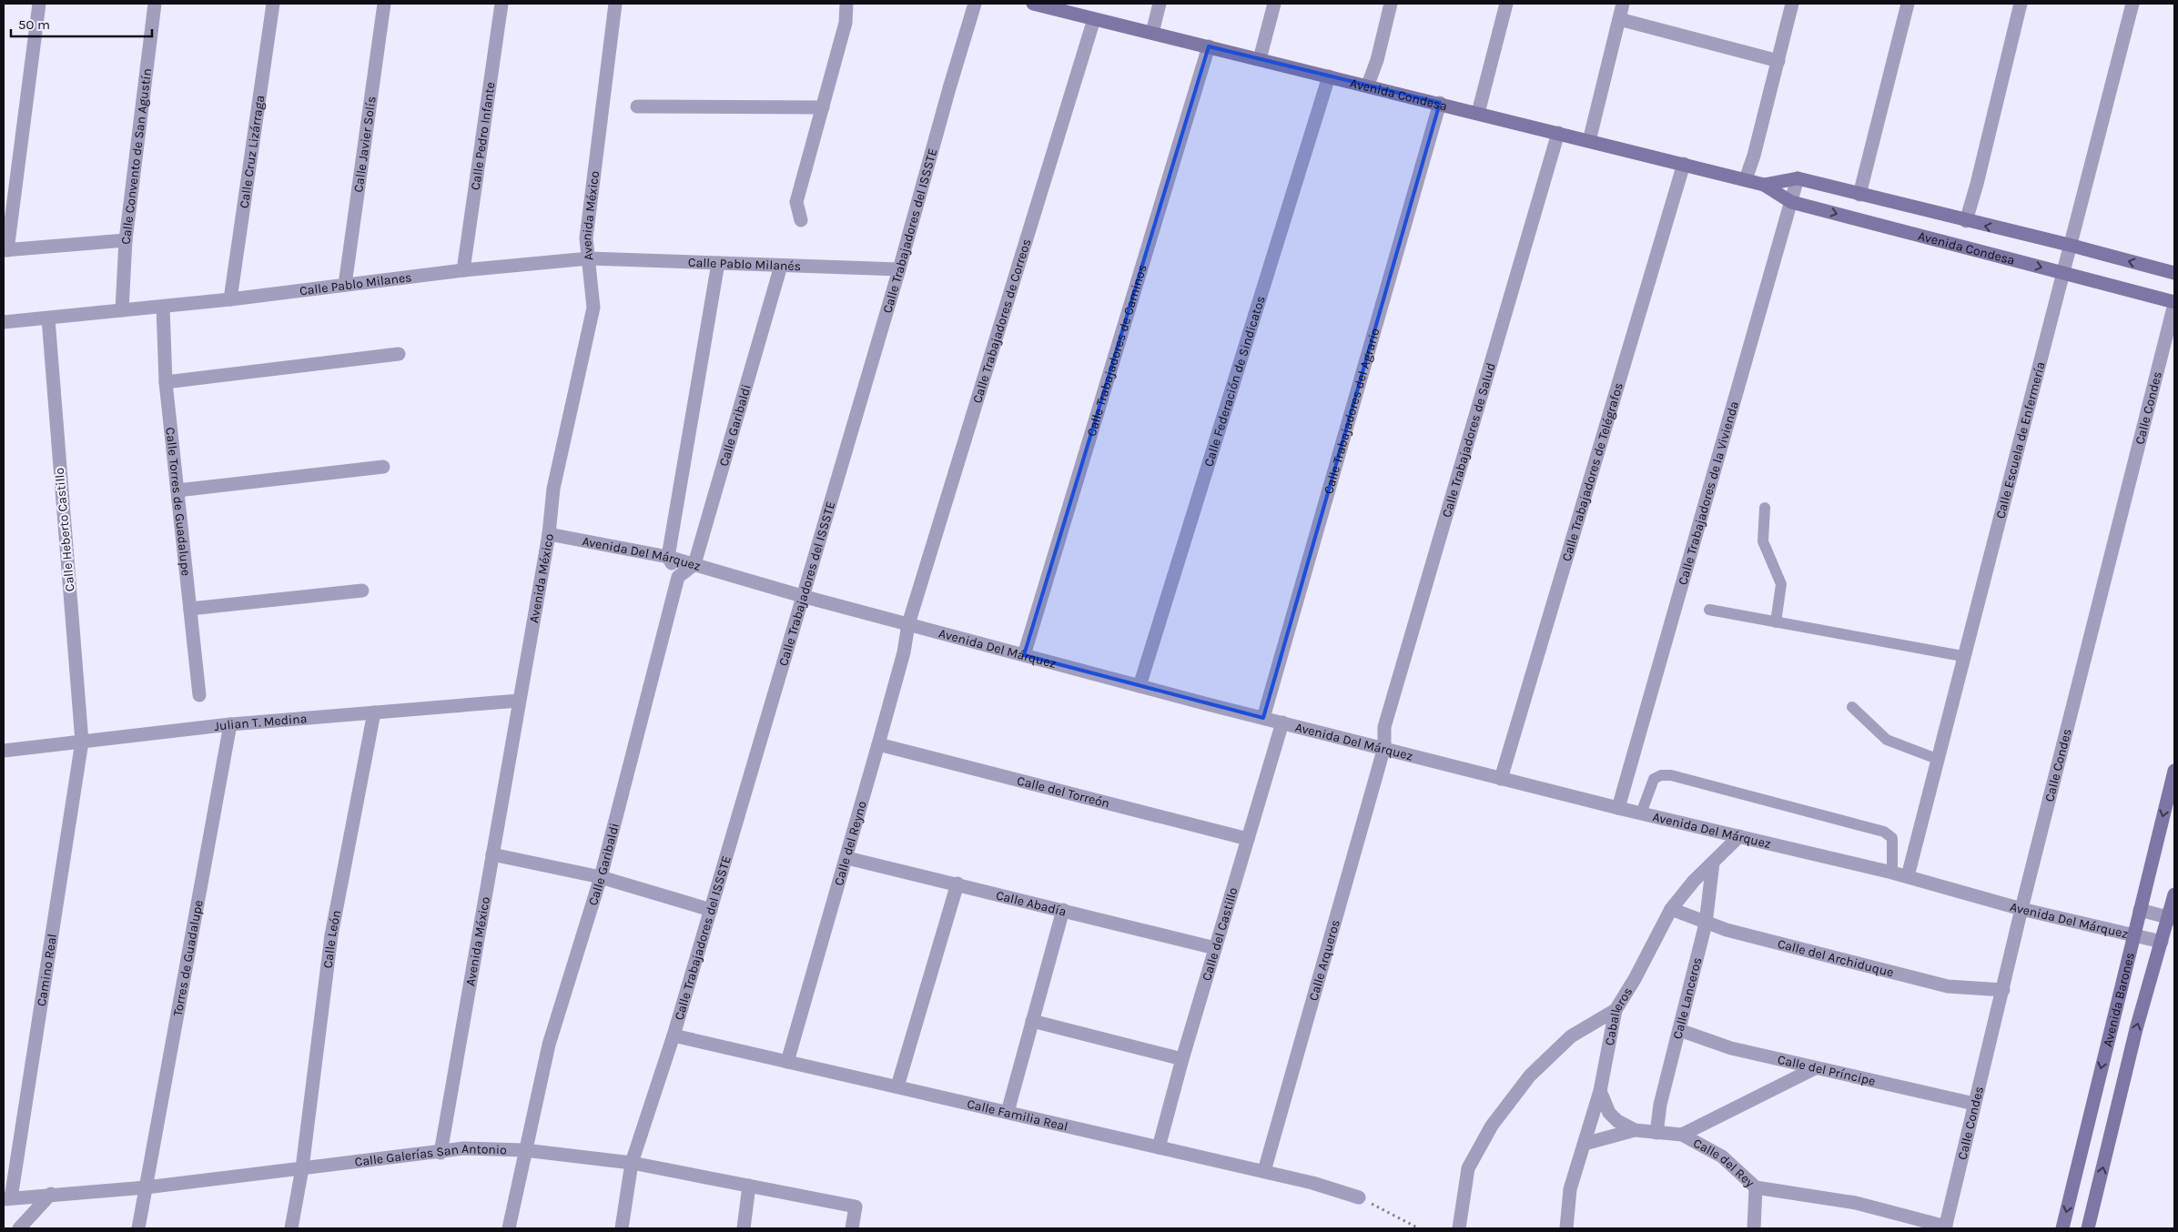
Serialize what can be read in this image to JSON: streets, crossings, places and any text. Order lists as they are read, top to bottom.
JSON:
{
  "streets": {
    "street": [
      "Avenida Condesa",
      "Calle Pedro Infante",
      "Calle Javier Solís",
      "Calle Cruz Lizárraga",
      "Calle Convento de San Agustín",
      "Avenida México",
      "Calle Trabajadores del ISSSTE",
      "Calle Pablo Milanés",
      "Calle Pablo Milanes",
      "Calle Trabajadores de Correos",
      "Calle Trabajadores de Caminos",
      "Calle Federación de Sindicatos",
      "Calle Condes",
      "Calle Trabajadores del Agrario",
      "Calle Garibaldi",
      "Calle Trabajadores de Salud",
      "Calle Escuela de Enfermería",
      "Calle Trabajadores de Telégrafos",
      "Calle Trabajadores de la Vivienda",
      "Calle Torres de Guadalupe",
      "Calle Heberto Castillo",
      "Avenida Del Márquez",
      "Julian T. Medina",
      "Calle del Torreón",
      "Calle del Reyno",
      "Calle Abadía",
      "Calle del Castillo",
      "Calle León",
      "Torres de Guadalupe",
      "Calle del Archiduque",
      "Calle Arqueros",
      "Camino Real",
      "Calle Lanceros",
      "Avenida Barones",
      "Caballeros",
      "Calle del Príncipe",
      "Calle Familia Real",
      "Calle Galerías San Antonio",
      "Calle del Rey"
    ]
  },
  "crossings": [
    ["Avenida Condesa", "Calle Trabajadores de Correos"],
    ["Avenida Condesa", "Calle Trabajadores de Caminos"],
    ["Avenida Condesa", "Calle Federación de Sindicatos"],
    ["Avenida Condesa", "Calle Condes"],
    ["Avenida Condesa", "Calle Trabajadores del Agrario"],
    ["Avenida Condesa", "Calle Trabajadores de Salud"],
    ["Avenida Condesa", "Calle Escuela de Enfermería"],
    ["Avenida Condesa", "Calle Trabajadores de Telégrafos"],
    ["Avenida Condesa", "Calle Trabajadores de la Vivienda"],
    ["Calle Pedro Infante", "Calle Pablo Milanes"],
    ["Calle Javier Solís", "Calle Pablo Milanes"],
    ["Calle Cruz Lizárraga", "Calle Pablo Milanes"],
    ["Calle Convento de San Agustín", "Calle Pablo Milanes"],
    ["Avenida México", "Calle Pablo Milanés"],
    ["Avenida México", "Calle Pablo Milanes"],
    ["Avenida México", "Avenida Del Márquez"],
    ["Avenida México", "Julian T. Medina"],
    ["Avenida México", "Calle Galerías San Antonio"],
    ["Calle Trabajadores del ISSSTE", "Calle Pablo Milanés"],
    ["Calle Trabajadores del ISSSTE", "Avenida Del Márquez"],
    ["Calle Trabajadores del ISSSTE", "Calle Familia Real"],
    ["Calle Trabajadores del ISSSTE", "Calle Galerías San Antonio"],
    ["Calle Pablo Milanés", "Calle Pablo Milanes"],
    ["Calle Pablo Milanés", "Calle Garibaldi"],
    ["Calle Pablo Milanes", "Calle Torres de Guadalupe"],
    ["Calle Pablo Milanes", "Calle Heberto Castillo"],
    ["Calle Trabajadores de Correos", "Avenida Del Márquez"],
    ["Calle Trabajadores de Correos", "Calle del Reyno"],
    ["Calle Trabajadores de Caminos", "Avenida Del Márquez"],
    ["Calle Federación de Sindicatos", "Avenida Del Márquez"],
    ["Calle Condes", "Avenida Del Márquez"],
    ["Calle Condes", "Calle del Archiduque"],
    ["Calle Condes", "Calle del Príncipe"],
    ["Calle Condes", "Calle del Rey"],
    ["Calle Trabajadores del Agrario", "Avenida Del Márquez"],
    ["Calle Garibaldi", "Avenida Del Márquez"],
    ["Calle Garibaldi", "Calle Galerías San Antonio"],
    ["Calle Trabajadores de Salud", "Avenida Del Márquez"],
    ["Calle Trabajadores de Salud", "Calle Arqueros"],
    ["Calle Escuela de Enfermería", "Avenida Del Márquez"],
    ["Calle Trabajadores de Telégrafos", "Avenida Del Márquez"],
    ["Calle Trabajadores de la Vivienda", "Avenida Del Márquez"],
    ["Calle Heberto Castillo", "Julian T. Medina"],
    ["Calle Heberto Castillo", "Camino Real"],
    ["Avenida Del Márquez", "Calle del Reyno"],
    ["Avenida Del Márquez", "Calle del Castillo"],
    ["Avenida Del Márquez", "Calle Arqueros"],
    ["Avenida Del Márquez", "Avenida Barones"],
    ["Avenida Del Márquez", "Caballeros"],
    ["Julian T. Medina", "Calle León"],
    ["Julian T. Medina", "Torres de Guadalupe"],
    ["Julian T. Medina", "Camino Real"],
    ["Calle del Torreón", "Calle del Reyno"],
    ["Calle del Torreón", "Calle del Castillo"],
    ["Calle del Reyno", "Calle Abadía"],
    ["Calle del Reyno", "Calle Familia Real"],
    ["Calle Abadía", "Calle del Castillo"],
    ["Calle del Castillo", "Calle Familia Real"],
    ["Calle León", "Calle Galerías San Antonio"],
    ["Torres de Guadalupe", "Calle Galerías San Antonio"],
    ["Calle del Archiduque", "Calle Lanceros"],
    ["Calle del Archiduque", "Caballeros"],
    ["Calle Arqueros", "Calle Familia Real"],
    ["Camino Real", "Calle Galerías San Antonio"],
    ["Calle Lanceros", "Caballeros"],
    ["Calle Lanceros", "Calle del Príncipe"],
    ["Calle Lanceros", "Calle del Rey"],
    ["Caballeros", "Calle del Rey"]
  ],
  "scale_bar": "50 m"
}
